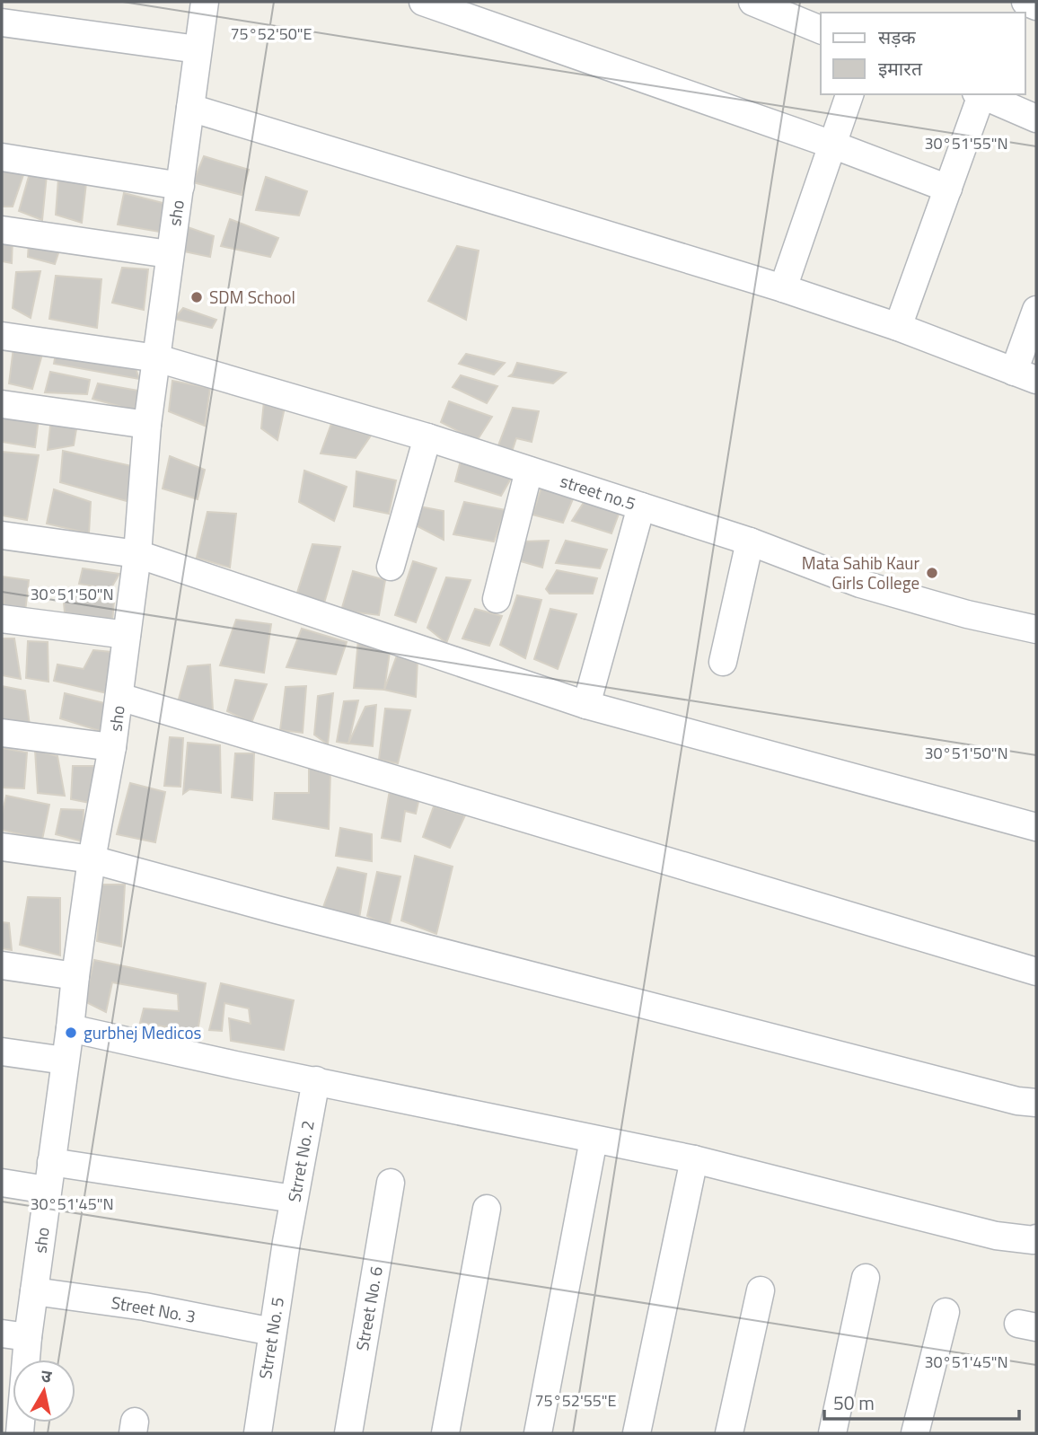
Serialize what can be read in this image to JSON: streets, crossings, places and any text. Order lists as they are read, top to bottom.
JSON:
{
  "streets": {
    "street": [
      "sho",
      "street no.5",
      "Strret No. 2",
      "Street No. 6",
      "Street No. 3",
      "Strret No. 5"
    ]
  },
  "crossings": [
    ["sho", "street no.5"],
    ["sho", "Street No. 3"],
    ["Strret No. 2", "Strret No. 5"],
    ["Street No. 3", "Strret No. 5"]
  ],
  "places": ["SDM School", "Mata Sahib Kaur Girls College", "gurbhej Medicos"],
  "legend": ["सड़क", "इमारत"],
  "scale_bar": "50 m",
  "north": "top",
  "coordinates": [
    "75°52'50\"E",
    "30°51'55\"N",
    "30°51'50\"N",
    "30°51'45\"N",
    "75°52'55\"E"
  ]
}
